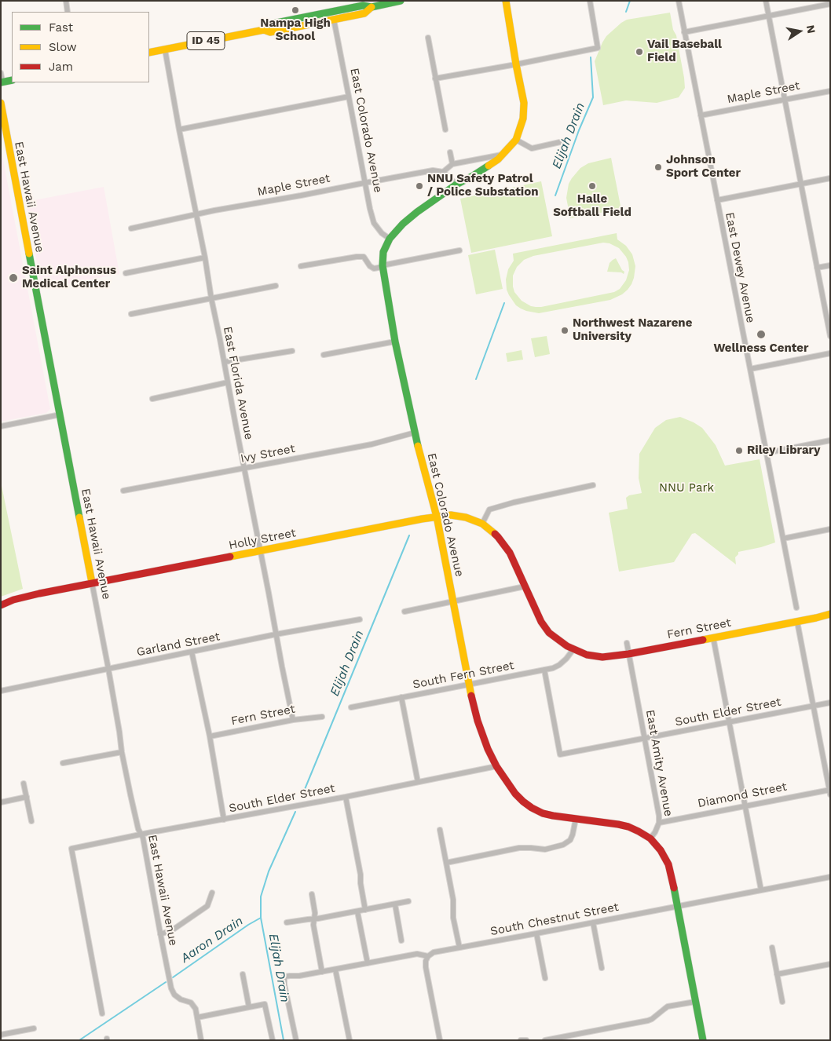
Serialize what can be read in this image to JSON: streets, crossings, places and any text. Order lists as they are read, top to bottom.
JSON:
{
  "streets": {
    "main road": [
      "ID 45",
      "East Colorado Avenue",
      "East Hawaii Avenue",
      "Holly Street",
      "Fern Street"
    ],
    "street": [
      "Maple Street",
      "East Dewey Avenue",
      "East Florida Avenue",
      "Ivy Street",
      "Garland Street",
      "South Fern Street",
      "South Elder Street",
      "East Amity Avenue",
      "Diamond Street",
      "South Chestnut Street"
    ]
  },
  "crossings": [
    ["ID 45", "East Colorado Avenue"],
    ["ID 45", "East Florida Avenue"],
    ["Maple Street", "East Colorado Avenue"],
    ["Maple Street", "East Dewey Avenue"],
    ["Maple Street", "East Florida Avenue"],
    ["East Colorado Avenue", "Ivy Street"],
    ["East Colorado Avenue", "Holly Street"],
    ["East Colorado Avenue", "South Fern Street"],
    ["East Colorado Avenue", "South Elder Street"],
    ["East Hawaii Avenue", "Holly Street"],
    ["East Hawaii Avenue", "Garland Street"],
    ["East Hawaii Avenue", "South Elder Street"],
    ["East Florida Avenue", "Ivy Street"],
    ["East Florida Avenue", "Holly Street"],
    ["East Florida Avenue", "Fern Street"],
    ["East Florida Avenue", "Garland Street"],
    ["Holly Street", "Fern Street"],
    ["Fern Street", "South Fern Street"],
    ["Fern Street", "East Amity Avenue"],
    ["South Fern Street", "South Elder Street"],
    ["South Elder Street", "East Amity Avenue"],
    ["East Amity Avenue", "Diamond Street"]
  ],
  "water": ["Elijah Drain", "Aaron Drain"],
  "parks": ["NNU Park"],
  "places": [
    "Nampa High School",
    "Vail Baseball Field",
    "Johnson Sport Center",
    "NNU Safety Patrol / Police Substation",
    "Halle Softball Field",
    "Saint Alphonsus Medical Center",
    "Northwest Nazarene University",
    "Wellness Center",
    "Riley Library"
  ],
  "legend": ["Fast", "Slow", "Jam"],
  "north": "right"
}
